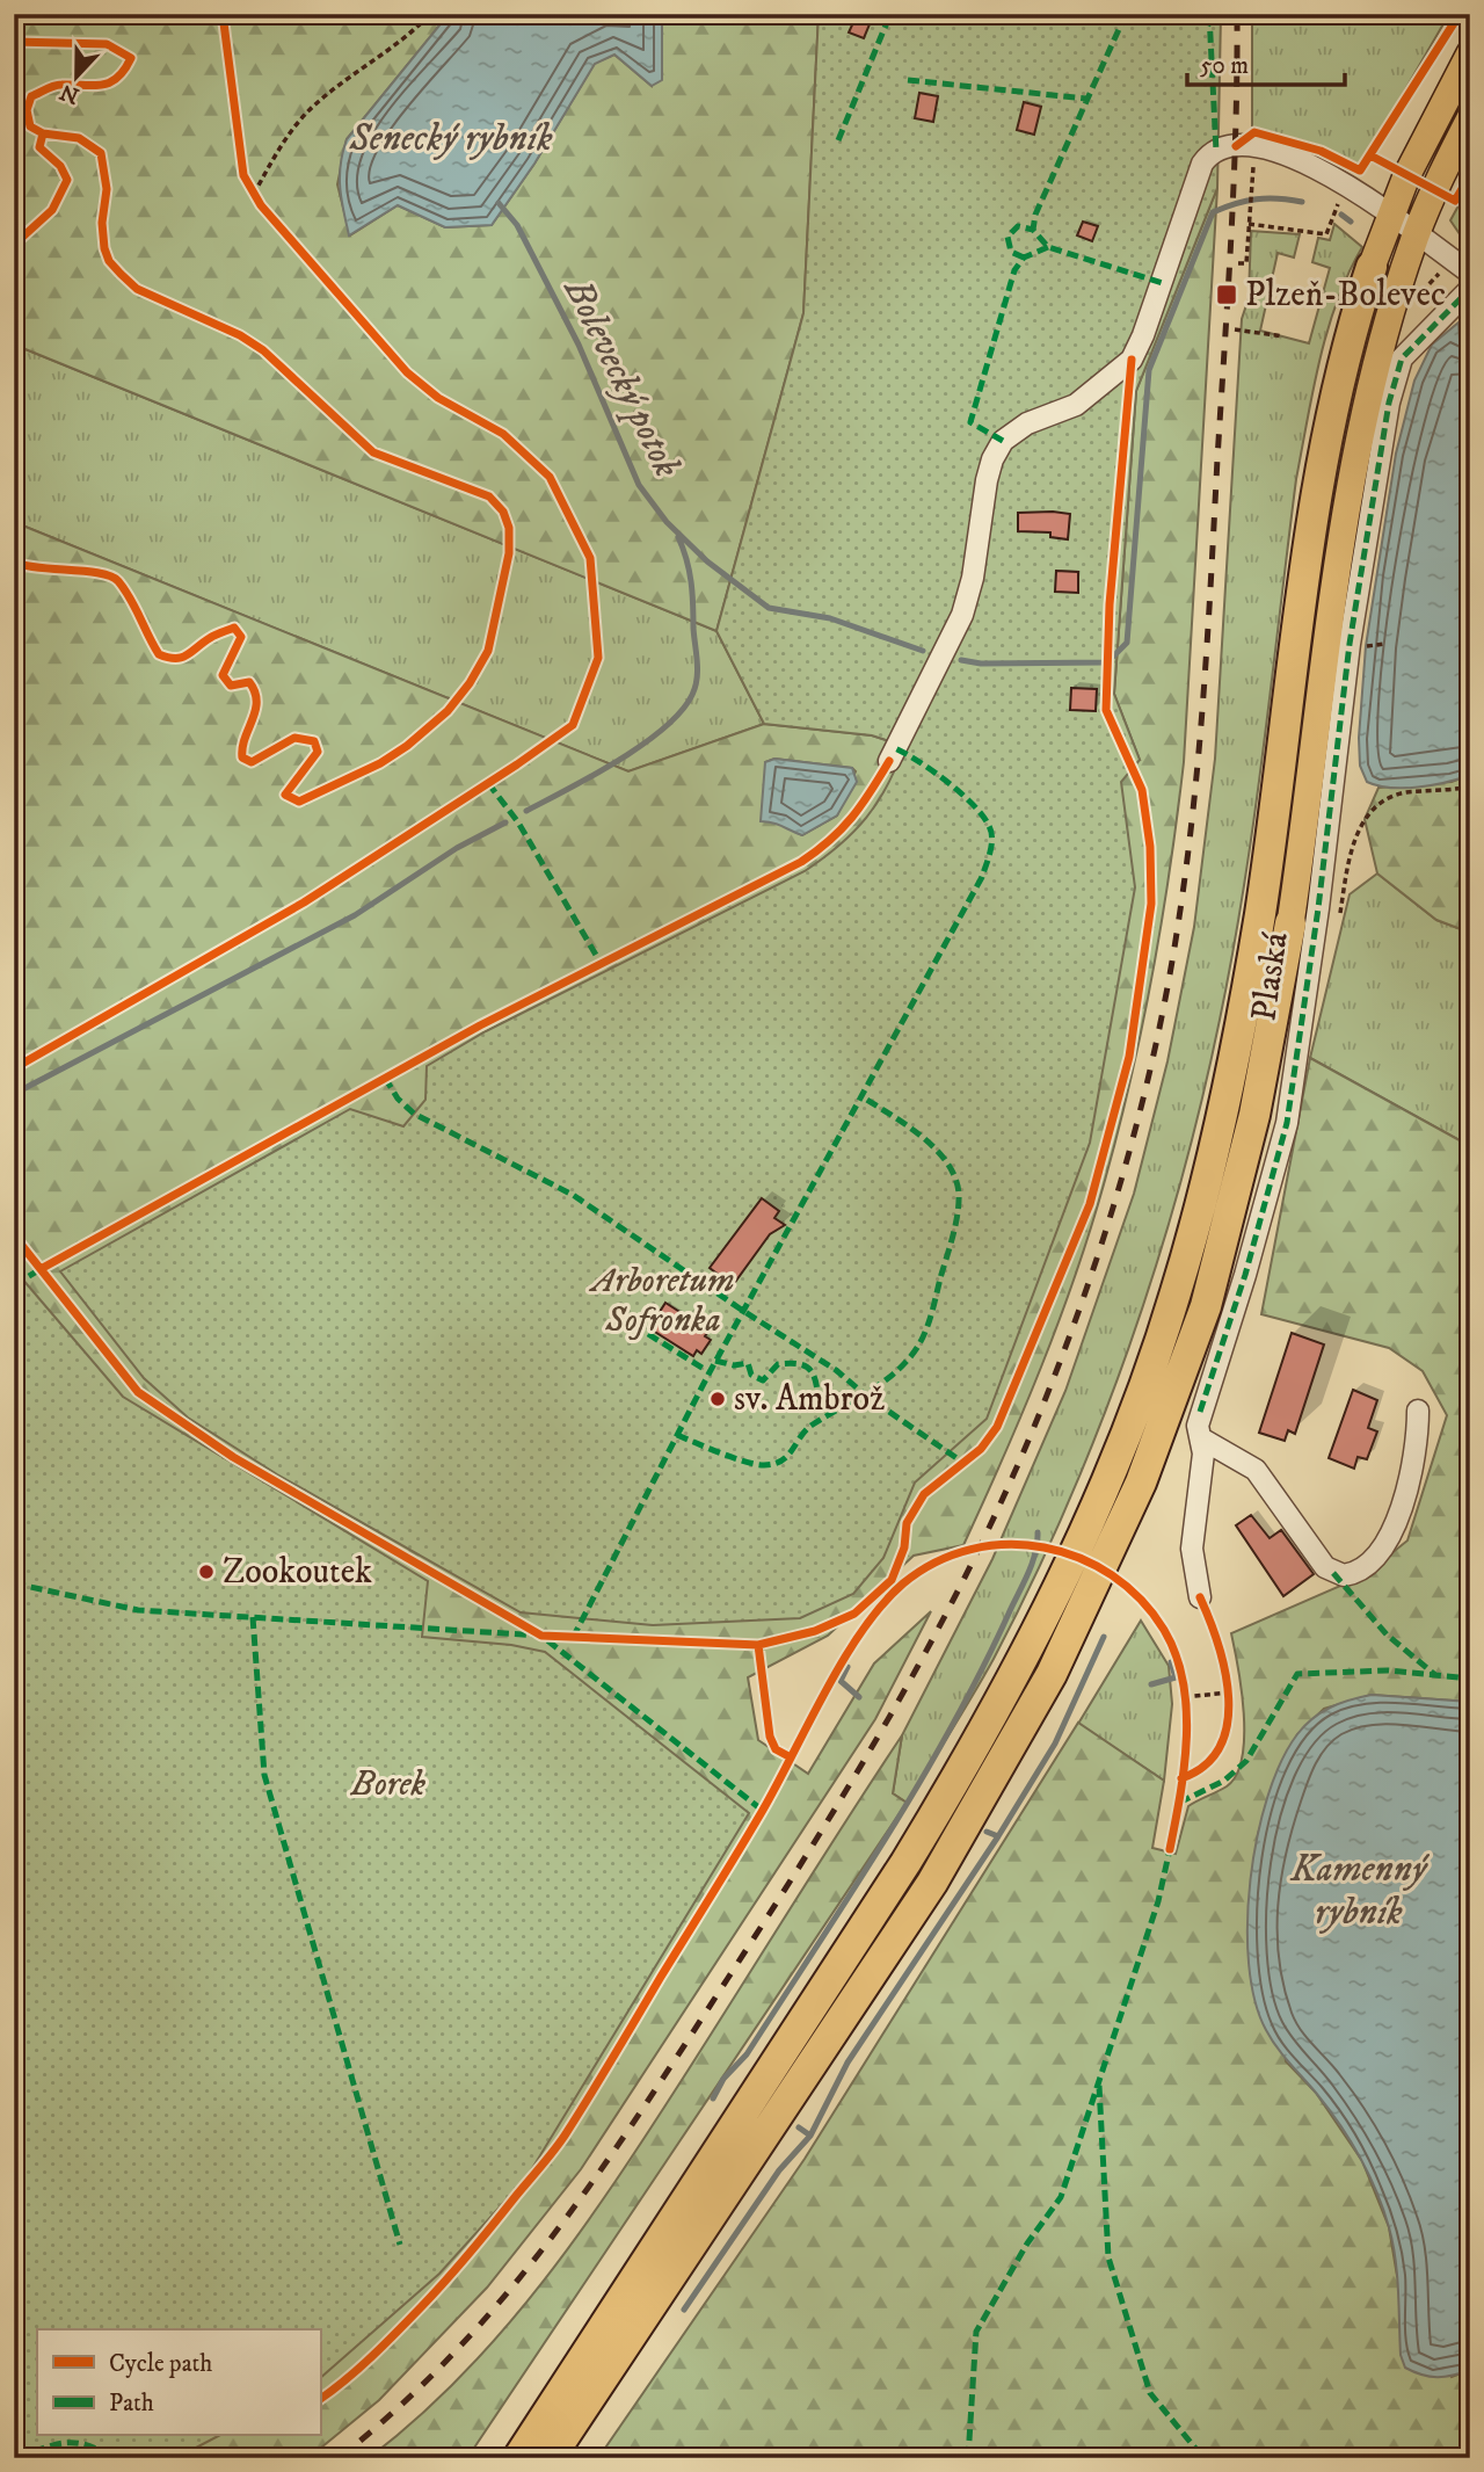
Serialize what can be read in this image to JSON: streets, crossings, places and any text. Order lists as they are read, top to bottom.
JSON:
{
  "streets": {
    "highway": ["Plaská"]
  },
  "water": ["Senecký rybník", "Bolevecký potok", "Kamenný rybník"],
  "parks": ["Arboretum Sofronka", "Borek"],
  "places": {
    "transit": ["Plzeň-Bolevec"],
    "other": ["sv. Ambrož", "Zookoutek"]
  },
  "legend": ["Cycle path", "Path"],
  "scale_bar": "50 m",
  "north": "bottom"
}
